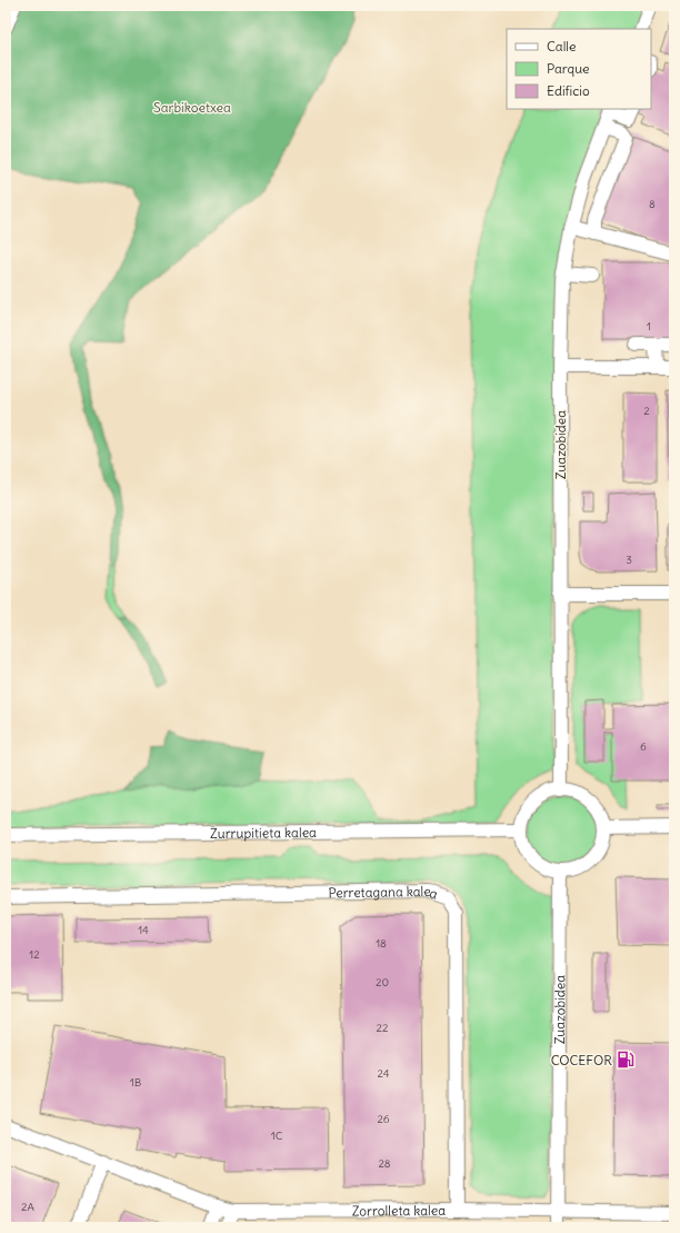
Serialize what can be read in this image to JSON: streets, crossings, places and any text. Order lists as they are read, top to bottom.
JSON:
{
  "streets": {
    "street": [
      "Zuazobidea",
      "Zurrupitieta kalea",
      "Perretagana kalea",
      "Zorrolleta kalea"
    ]
  },
  "crossings": [
    ["Zuazobidea", "Zurrupitieta kalea"],
    ["Zuazobidea", "Zorrolleta kalea"],
    ["Perretagana kalea", "Zorrolleta kalea"]
  ],
  "parks": ["Sarbikoetxea"],
  "places": {
    "fuel station": ["COCEFOR"]
  },
  "house_numbers": [
    "8",
    "1",
    "2",
    "3",
    "6",
    "14",
    "18",
    "12",
    "20",
    "22",
    "24",
    "1B",
    "26",
    "1C",
    "28",
    "2A"
  ],
  "legend": ["Calle", "Parque", "Edificio"]
}
